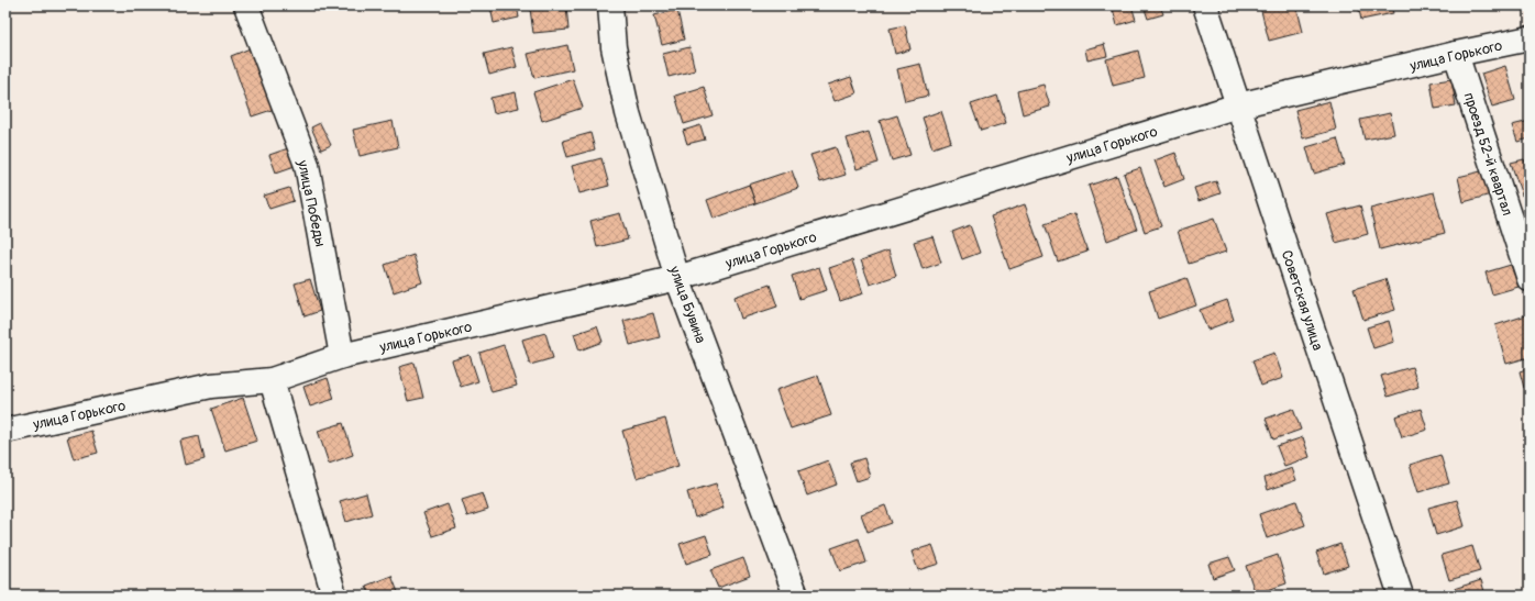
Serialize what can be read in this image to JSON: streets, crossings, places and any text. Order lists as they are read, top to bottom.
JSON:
{
  "streets": {
    "street": [
      "улица Горького",
      "проезд 52-й квартал",
      "улица Победы",
      "Советская улица",
      "улица Бувина"
    ]
  },
  "crossings": [
    ["улица Горького", "проезд 52-й квартал"],
    ["улица Горького", "улица Победы"],
    ["улица Горького", "Советская улица"],
    ["улица Горького", "улица Бувина"]
  ]
}
